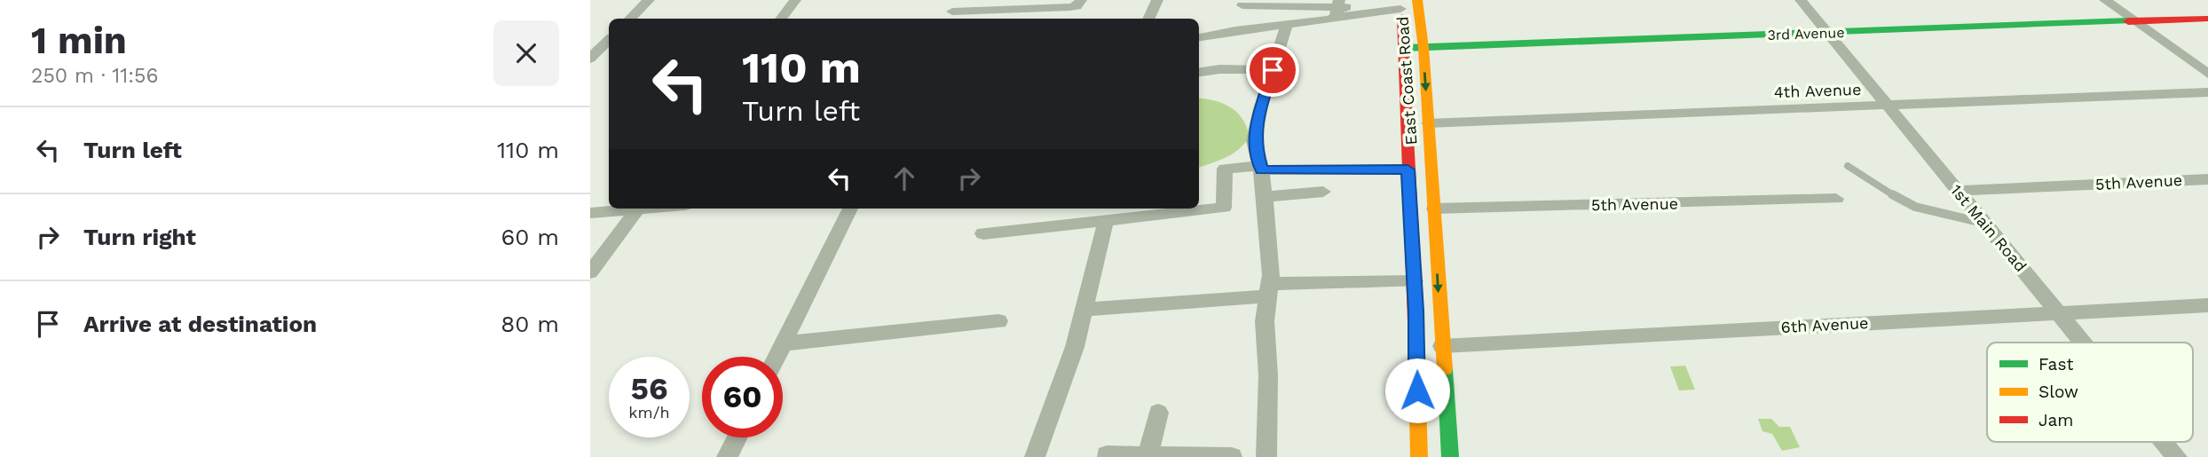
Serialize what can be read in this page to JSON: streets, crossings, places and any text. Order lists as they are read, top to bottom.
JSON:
{
  "streets": {
    "main road": ["3rd Avenue", "East Coast Road"],
    "street": [
      "4th Avenue",
      "5th Avenue",
      "1st Main Road",
      "6th Avenue"
    ]
  },
  "crossings": [
    ["3rd Avenue", "East Coast Road"],
    ["3rd Avenue", "1st Main Road"],
    ["East Coast Road", "4th Avenue"],
    ["East Coast Road", "5th Avenue"],
    ["East Coast Road", "6th Avenue"],
    ["4th Avenue", "1st Main Road"],
    ["5th Avenue", "1st Main Road"],
    ["1st Main Road", "6th Avenue"]
  ],
  "legend": ["Fast", "Slow", "Jam"],
  "page": {
    "heading": ["1 min", "250 m · 11:56"],
    "turn": ["110 m", "Turn left"],
    "list": [
      {
        "name": "Turn left",
        "value": "110 m"
      },
      {
        "name": "Turn right",
        "value": "60 m"
      },
      {
        "name": "Arrive at destination",
        "value": "80 m"
      }
    ],
    "speed": "56 km/h",
    "limit": "60"
  }
}
